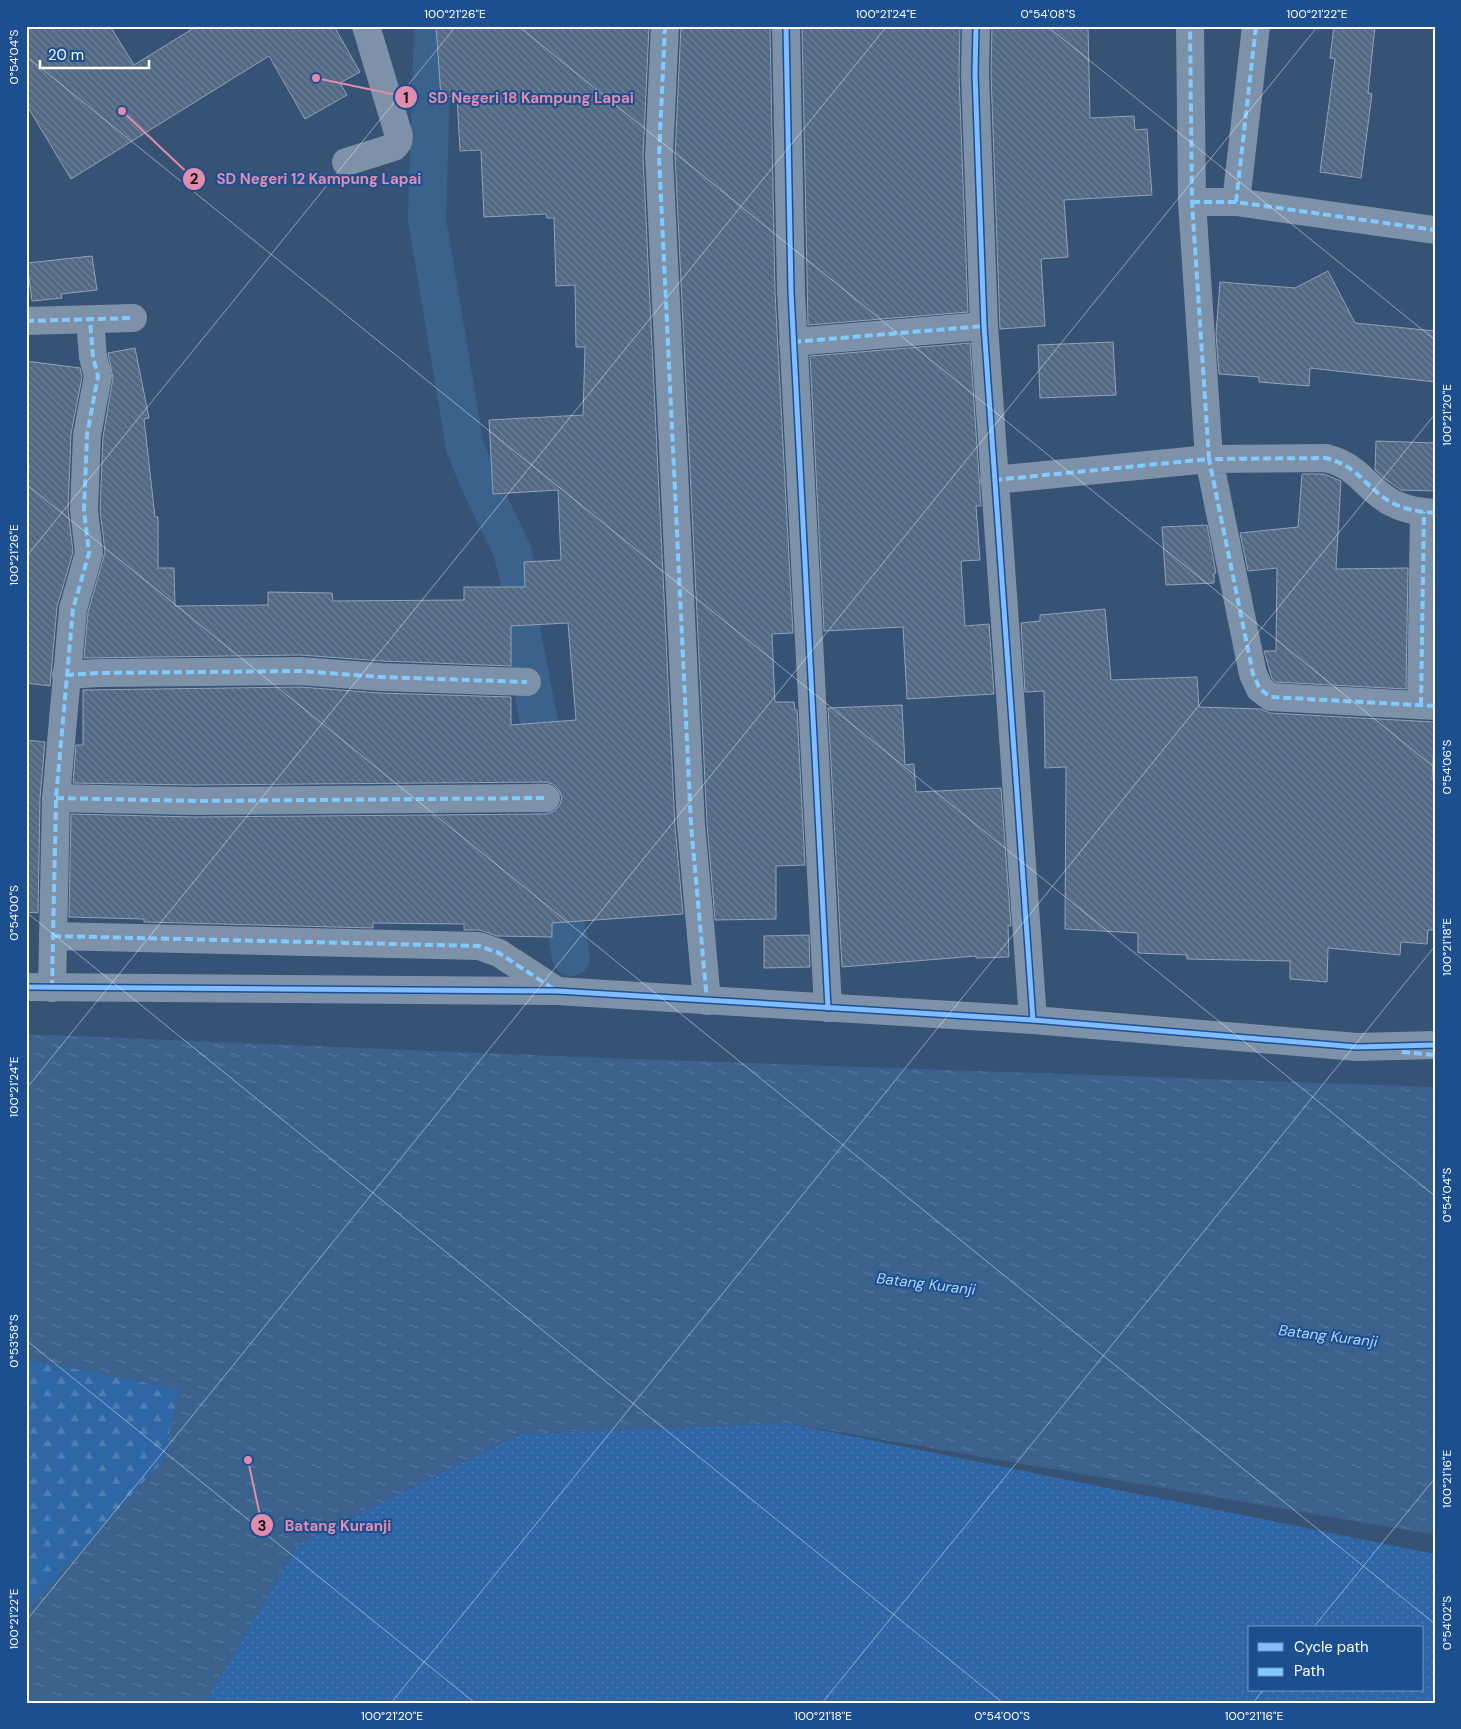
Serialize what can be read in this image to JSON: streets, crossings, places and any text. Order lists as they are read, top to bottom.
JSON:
{
  "water": ["Batang Kuranji"],
  "places": ["SD Negeri 18 Kampung Lapai", "SD Negeri 12 Kampung Lapai", "Batang Kuranji"],
  "legend": ["Cycle path", "Path"],
  "scale_bar": "20 m",
  "coordinates": [
    "100°21'26\"E",
    "100°21'24\"E",
    "0°54'08\"S",
    "100°21'22\"E",
    "0°54'04\"S",
    "100°21'20\"E",
    "0°54'06\"S",
    "0°54'00\"S",
    "100°21'18\"E",
    "0°53'58\"S",
    "100°21'16\"E",
    "0°54'02\"S"
  ]
}
